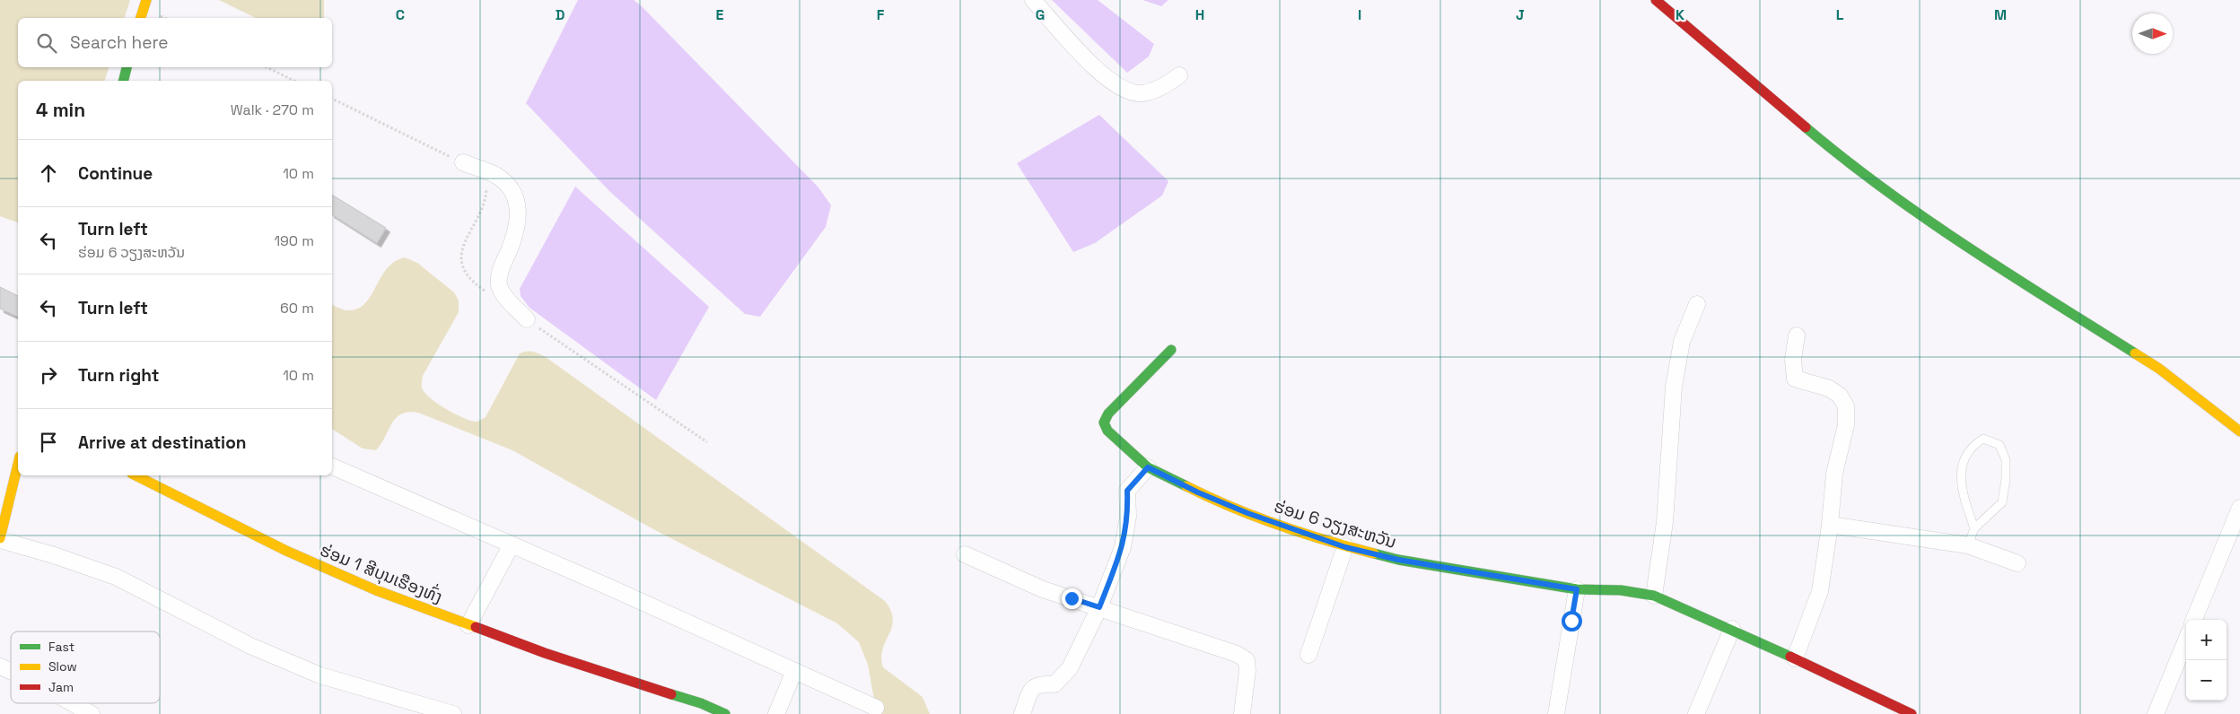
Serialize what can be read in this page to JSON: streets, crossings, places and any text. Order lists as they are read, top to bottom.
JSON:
{
  "streets": {
    "main road": ["ຮ່ອມ 6 ວຽງສະຫວັນ", "ຮ່ອມ 1 ສີບຸນເຮືອງທົ່ງ"]
  },
  "legend": ["Fast", "Slow", "Jam"],
  "north": "right",
  "page": {
    "search": "Search here",
    "heading": ["4 min", "Walk · 270 m"],
    "list": [
      ["Continue", "10 m"],
      ["Turn left", "ຮ່ອມ 6 ວຽງສະຫວັນ", "190 m"],
      ["Turn left", "60 m"],
      ["Turn right", "10 m"],
      "Arrive at destination"
    ],
    "map_buttons": ["+", "−"]
  },
  "grid": {
    "columns": [
      "C",
      "D",
      "E",
      "F",
      "G",
      "H",
      "I",
      "J",
      "K",
      "L",
      "M"
    ]
  }
}
